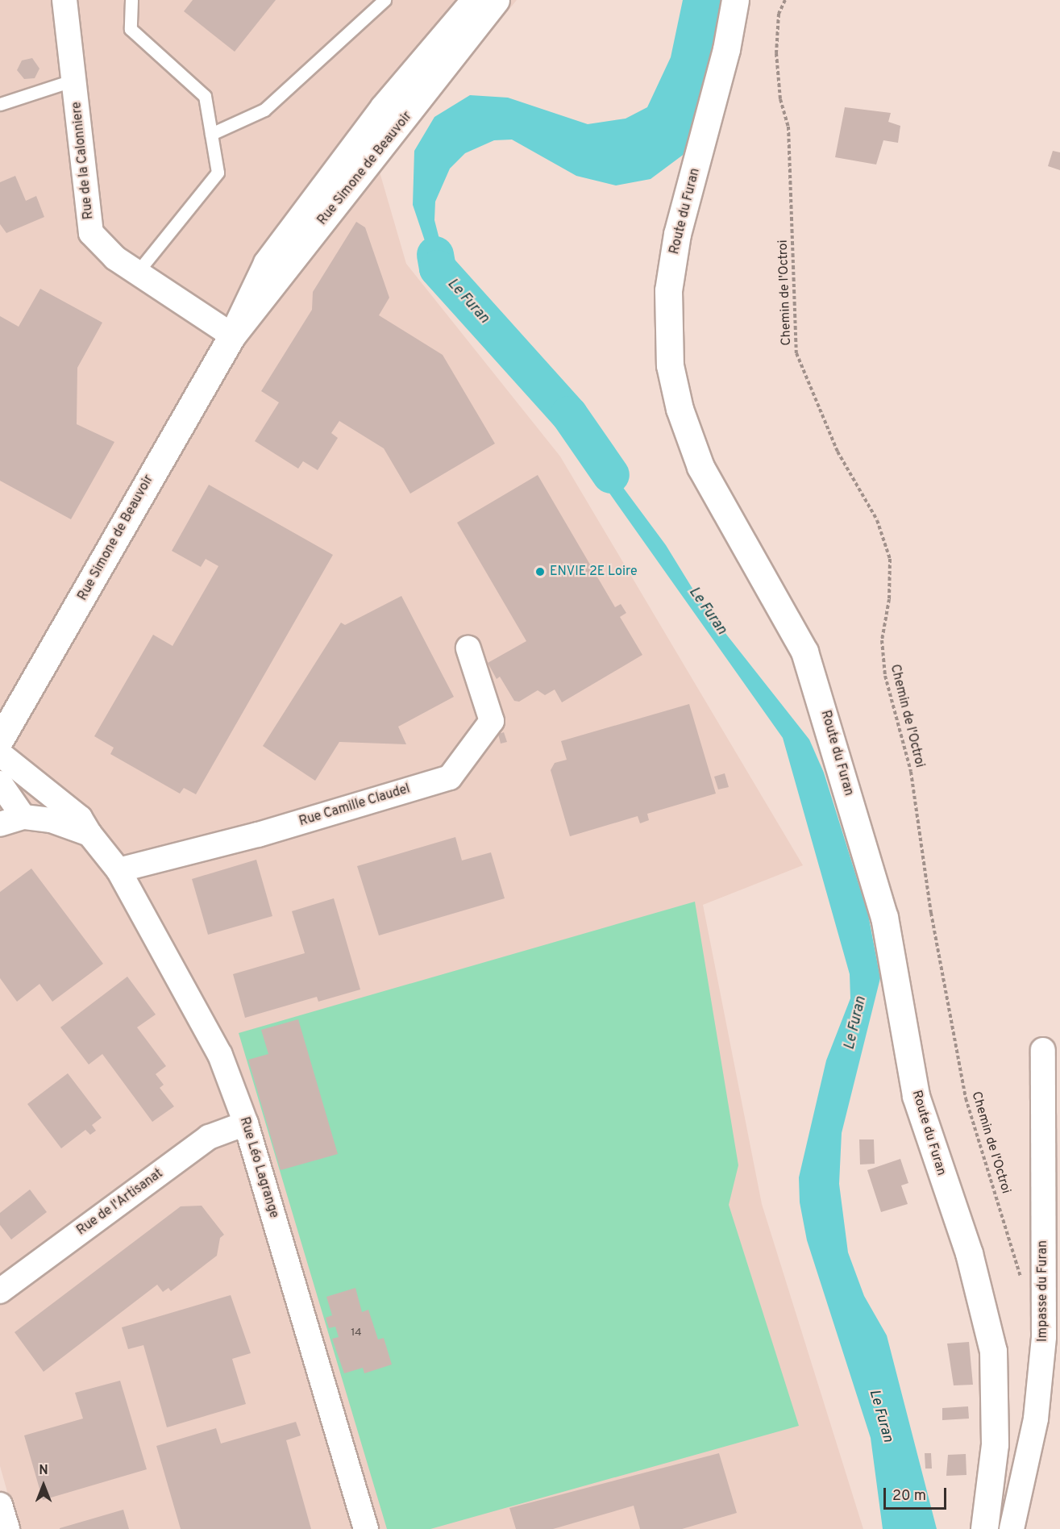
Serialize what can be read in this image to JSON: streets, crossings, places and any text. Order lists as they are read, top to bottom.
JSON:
{
  "streets": {
    "main road": ["Rue Simone de Beauvoir", "Route du Furan"],
    "street": [
      "Rue de la Calonniere",
      "Rue Camille Claudel",
      "Rue Léo Lagrange",
      "Rue de l'Artisanat",
      "Impasse du Furan"
    ],
    "path": ["Chemin de l'Octroi"]
  },
  "crossings": [
    ["Rue de la Calonniere", "Rue Simone de Beauvoir"],
    ["Rue Camille Claudel", "Rue Léo Lagrange"],
    ["Rue Léo Lagrange", "Rue de l'Artisanat"]
  ],
  "water": ["Le Furan"],
  "places": ["ENVIE 2E Loire"],
  "house_numbers": ["14"],
  "scale_bar": "20 m",
  "north": "top"
}
